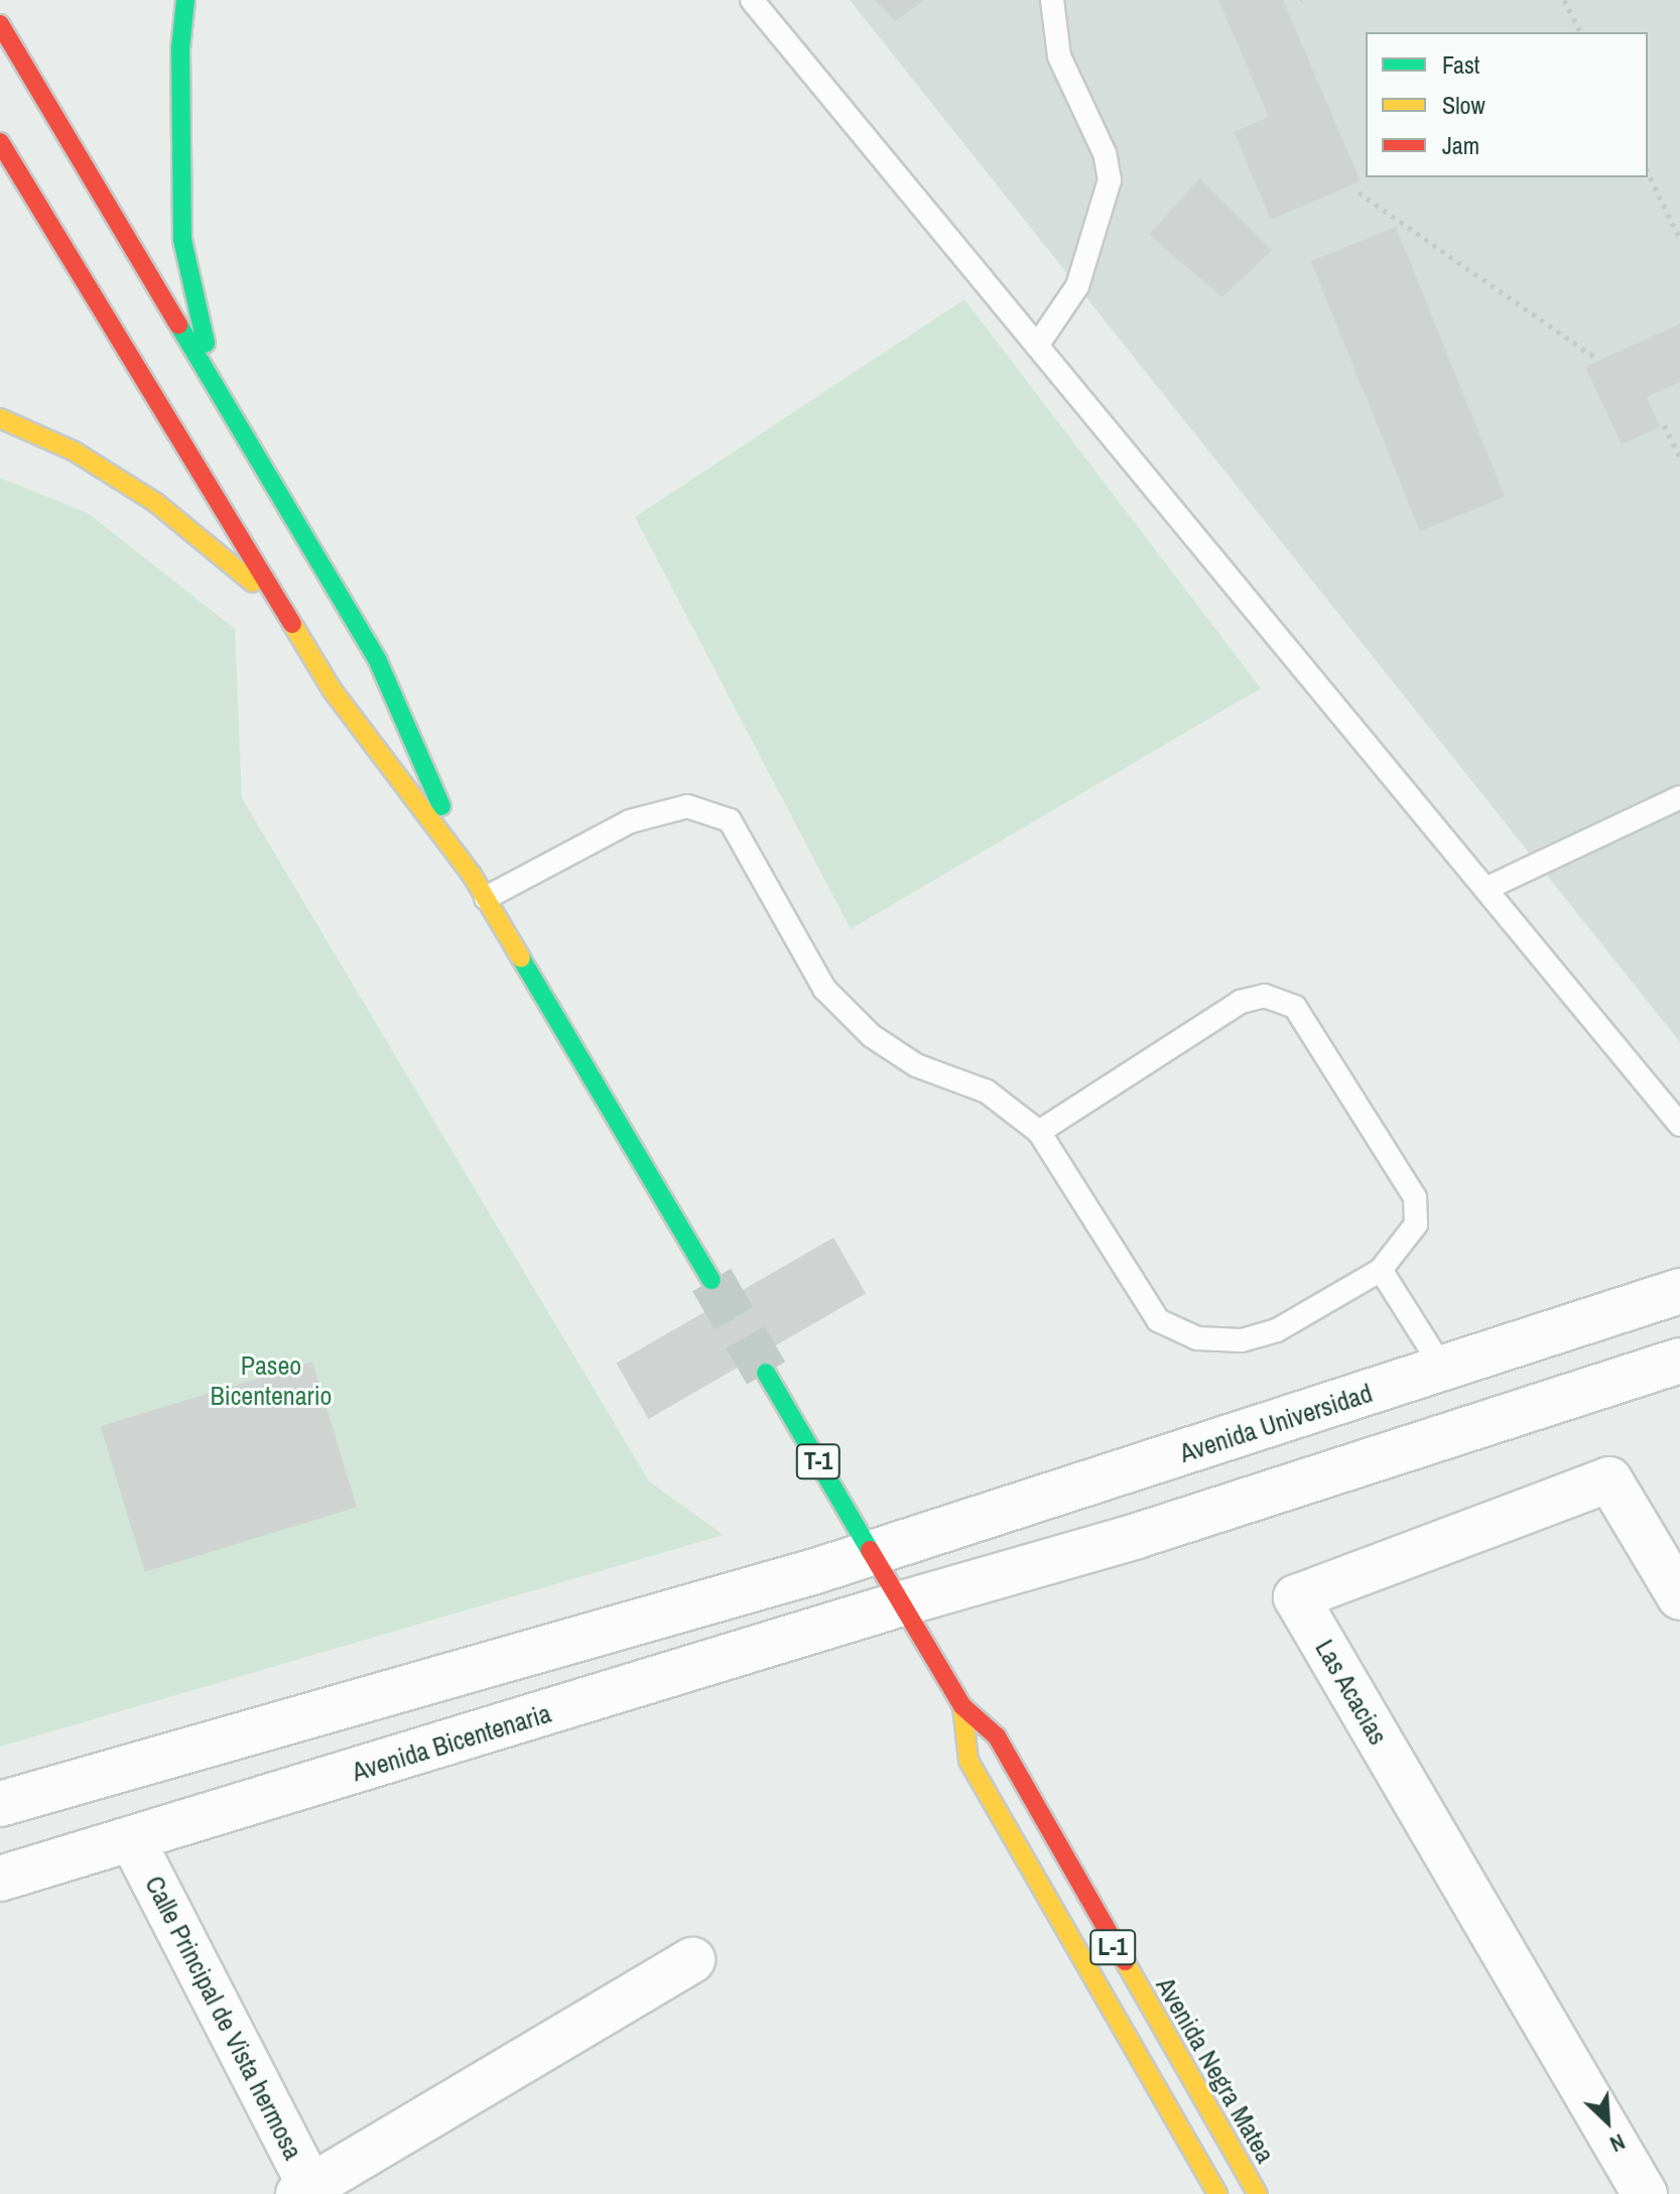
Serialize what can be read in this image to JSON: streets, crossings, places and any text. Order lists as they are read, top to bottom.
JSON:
{
  "streets": {
    "main road": ["T-1", "L-1", "Avenida Negra Matea"],
    "street": [
      "Avenida Universidad",
      "Las Acacias",
      "Avenida Bicentenaria",
      "Calle Principal de Vista hermosa"
    ]
  },
  "crossings": [
    ["Avenida Universidad", "T-1"],
    ["Avenida Universidad", "L-1"],
    ["T-1", "L-1"],
    ["Avenida Bicentenaria", "L-1"],
    ["Avenida Bicentenaria", "Calle Principal de Vista hermosa"],
    ["L-1", "Avenida Negra Matea"]
  ],
  "parks": ["Paseo Bicentenario"],
  "legend": ["Fast", "Slow", "Jam"],
  "north": "bottom right"
}
